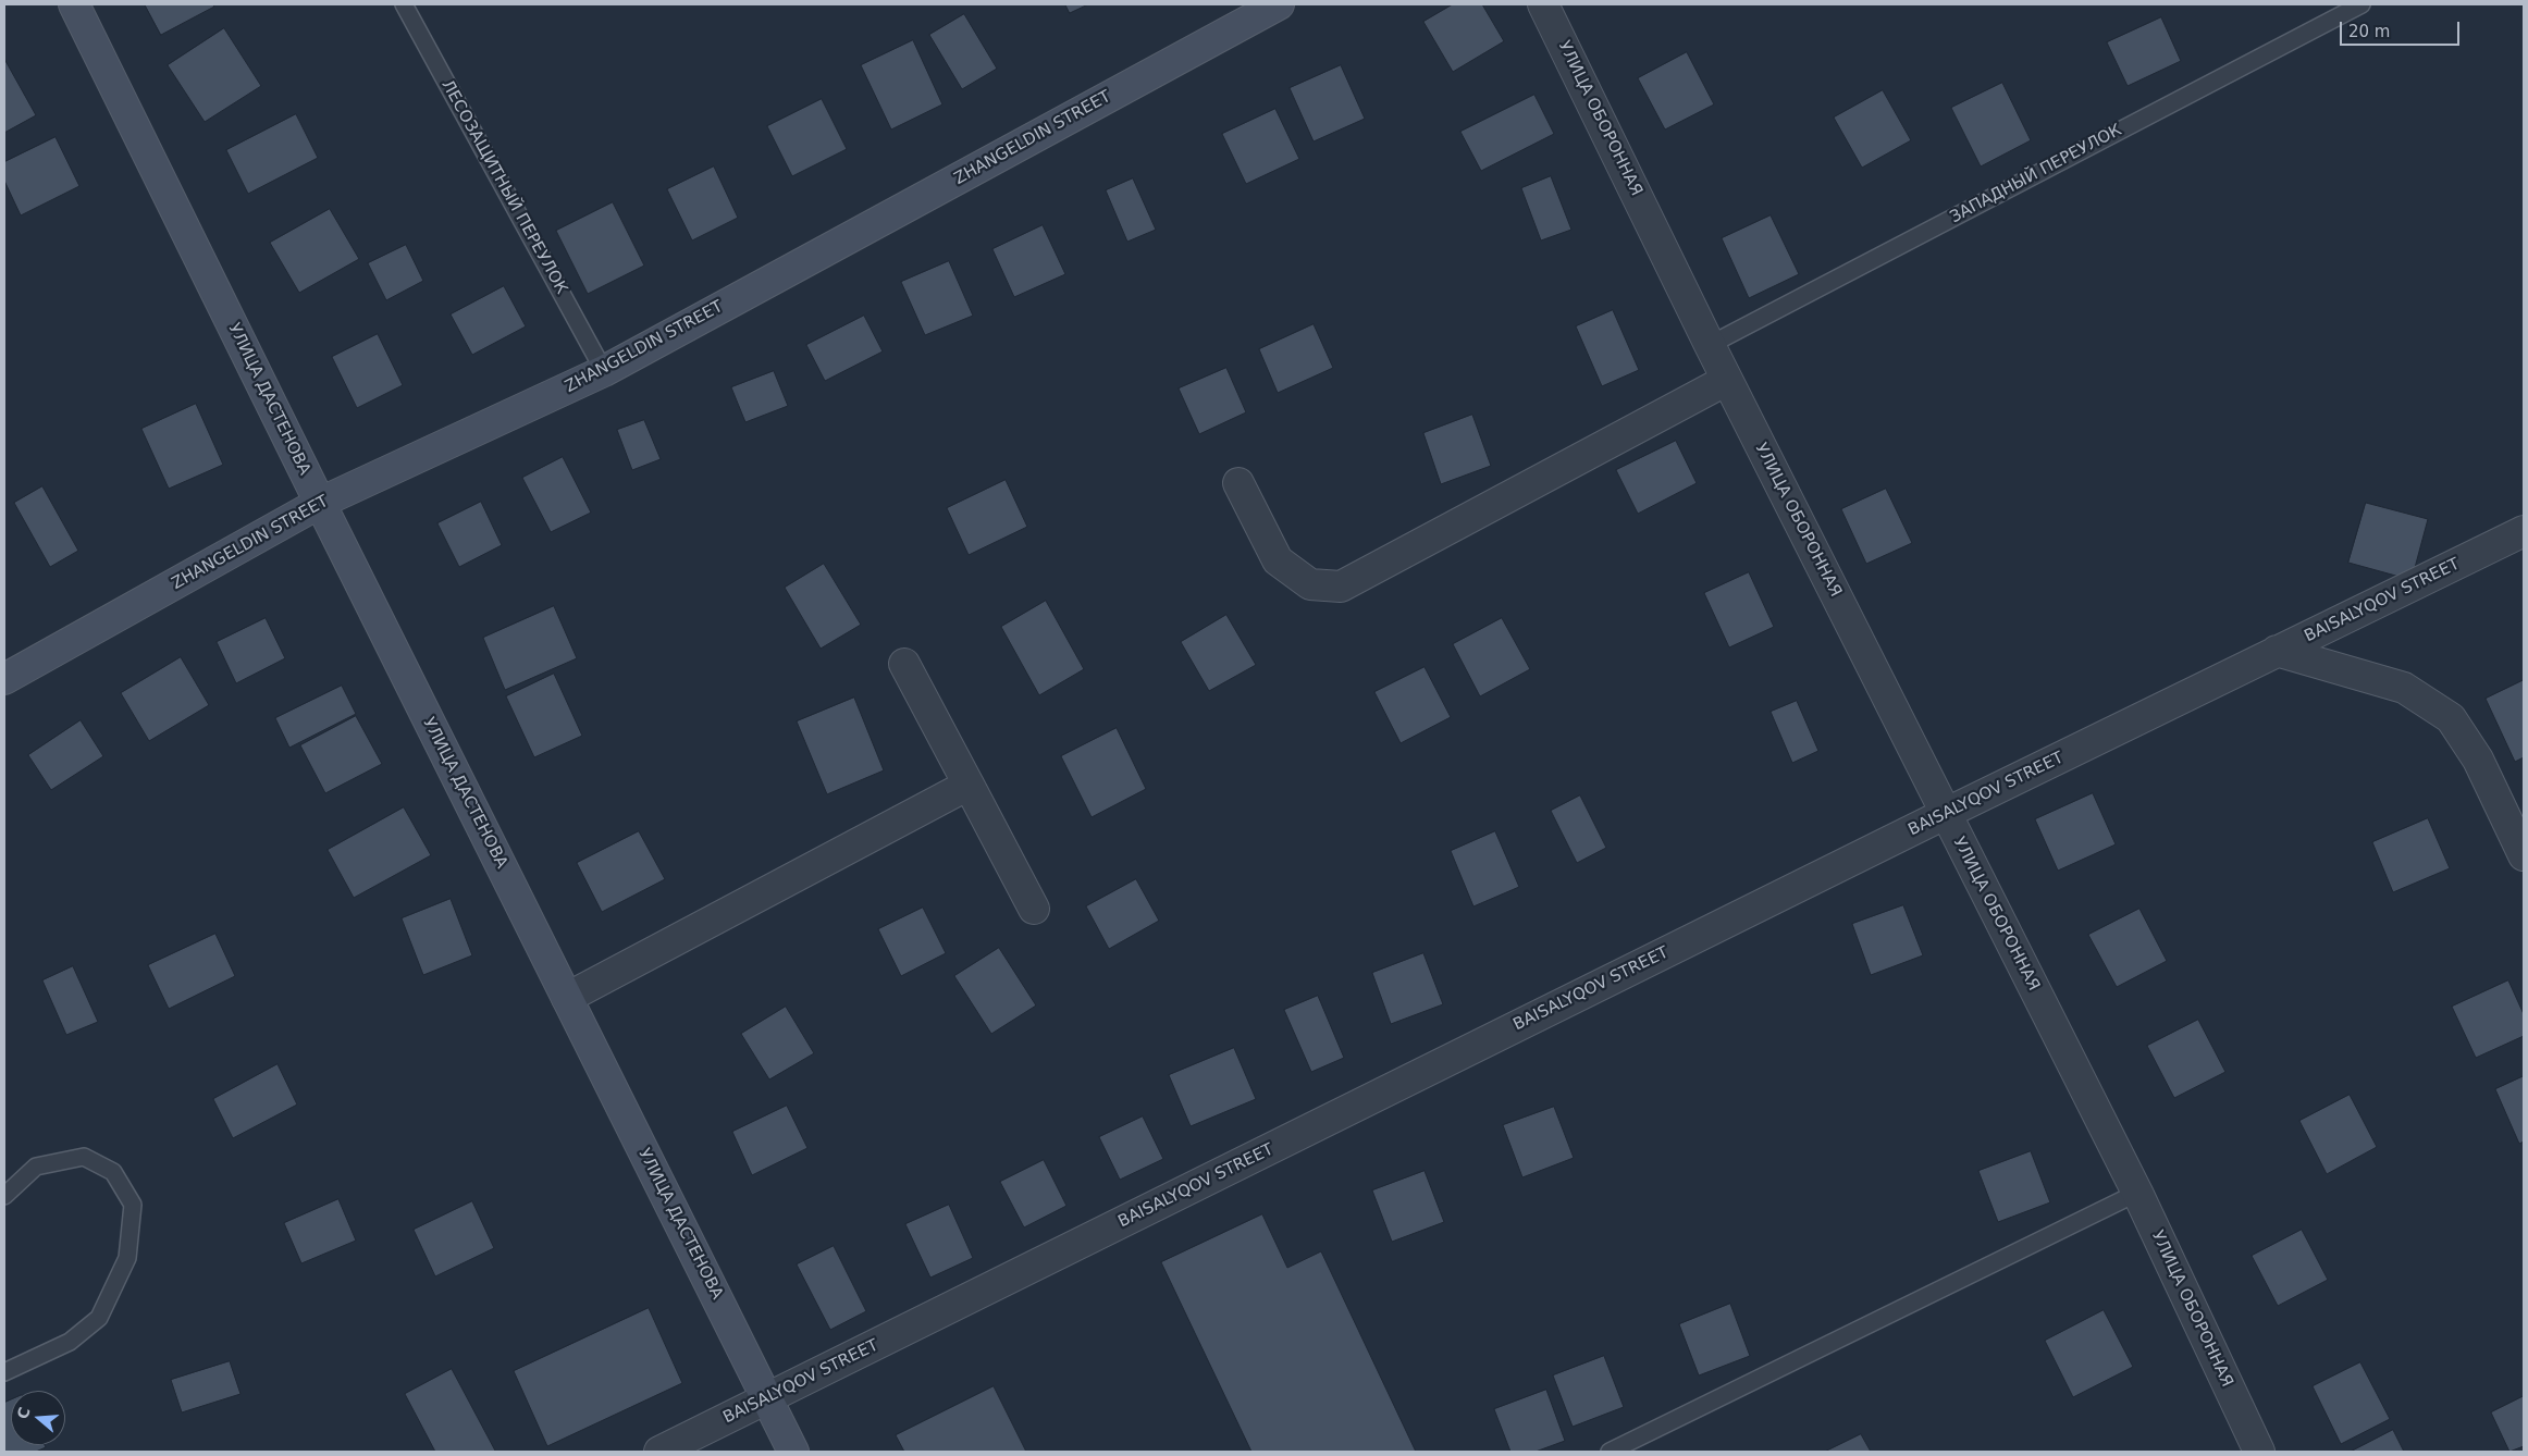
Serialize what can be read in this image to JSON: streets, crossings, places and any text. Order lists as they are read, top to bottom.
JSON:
{
  "streets": {
    "street": [
      "УЛИЦА ОБОРОННАЯ",
      "ZHANGELDIN STREET",
      "УЛИЦА ДАСТЕНОВА",
      "BAISALYQOV STREET"
    ],
    "lane": ["ЗАПАДНЫЙ ПЕРЕУЛОК", "ЛЕСОЗАЩИТНЫЙ ПЕРЕУЛОК"]
  },
  "crossings": [
    ["УЛИЦА ОБОРОННАЯ", "ЗАПАДНЫЙ ПЕРЕУЛОК"],
    ["УЛИЦА ОБОРОННАЯ", "BAISALYQOV STREET"],
    ["ZHANGELDIN STREET", "ЛЕСОЗАЩИТНЫЙ ПЕРЕУЛОК"],
    ["ZHANGELDIN STREET", "УЛИЦА ДАСТЕНОВА"],
    ["УЛИЦА ДАСТЕНОВА", "BAISALYQOV STREET"]
  ],
  "scale_bar": "20 m",
  "north": "left"
}
